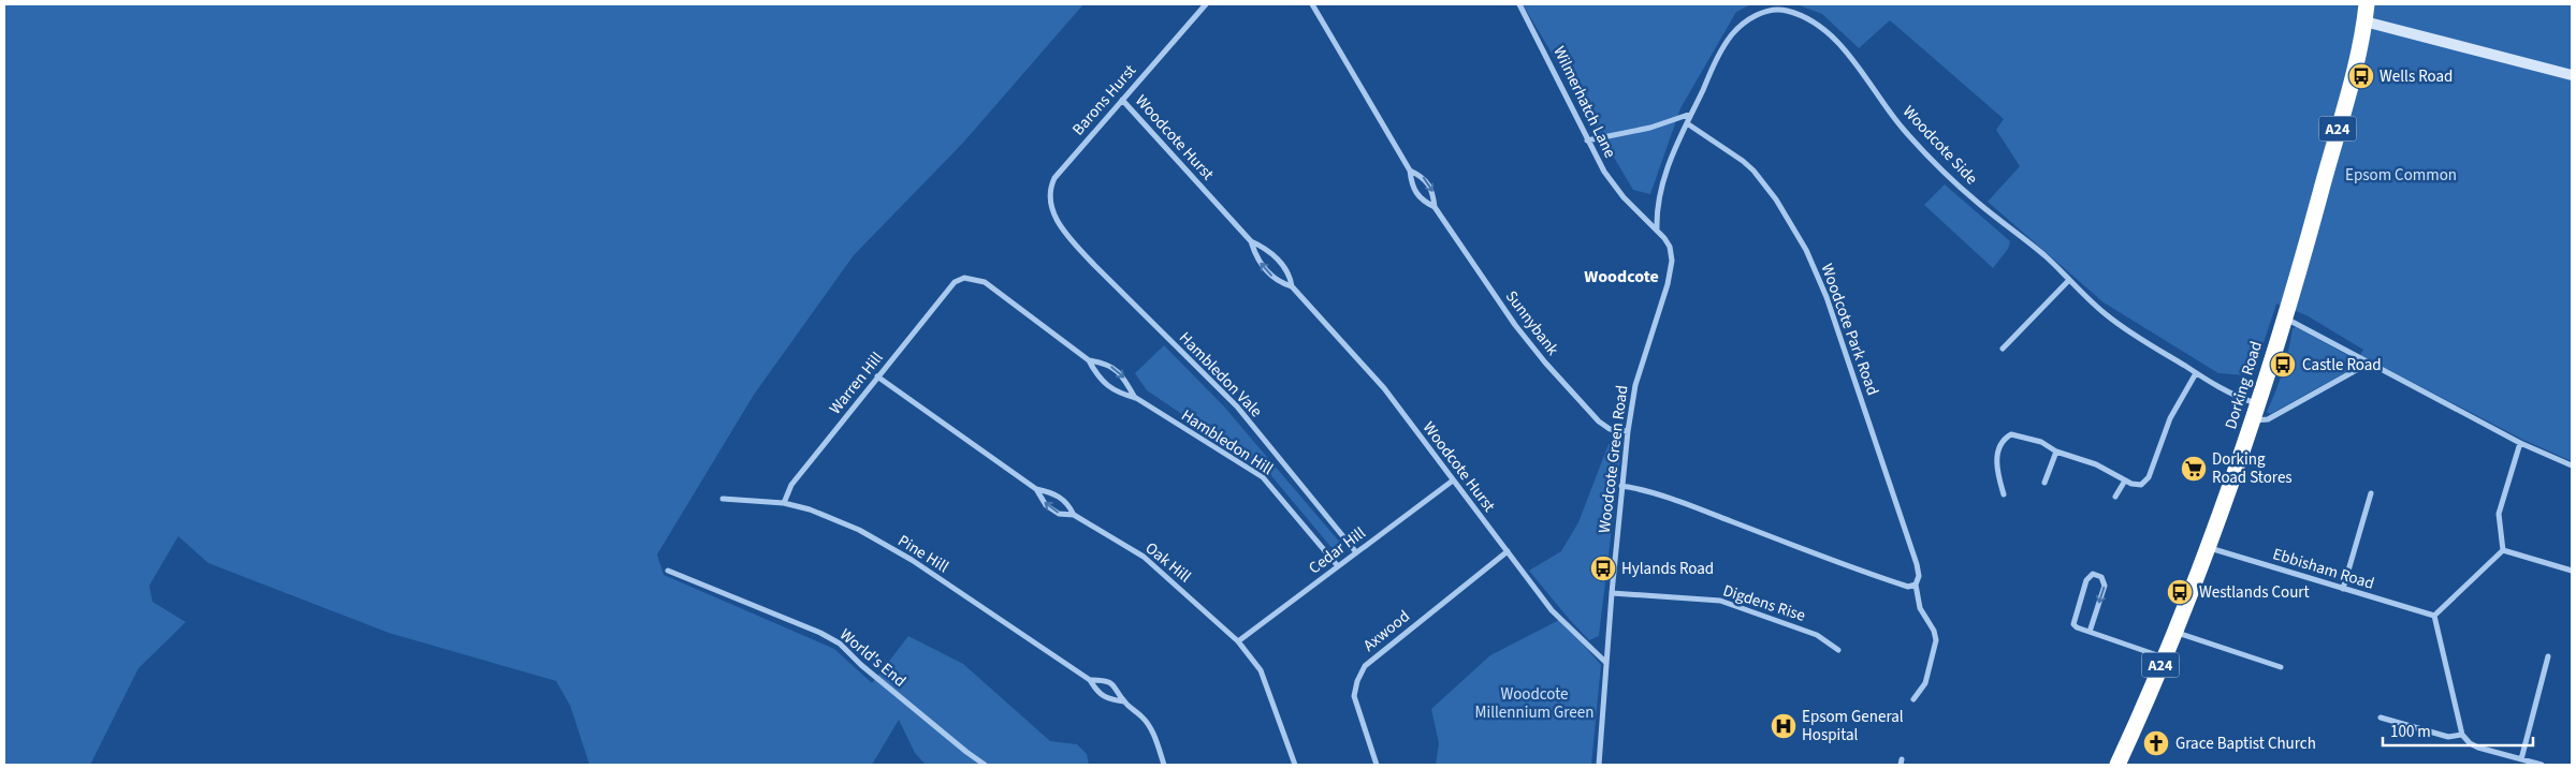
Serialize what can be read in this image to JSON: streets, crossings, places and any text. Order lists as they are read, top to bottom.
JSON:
{
  "streets": {
    "highway": ["A24", "Dorking Road"],
    "street": [
      "Barons Hurst",
      "Wilmerhatch Lane",
      "Woodcote Hurst",
      "Woodcote Side",
      "Sunnybank",
      "Woodcote Park Road",
      "Hambledon Vale",
      "Warren Hill",
      "Hambledon Hill",
      "Woodcote Green Road",
      "Cedar Hill",
      "Pine Hill",
      "Oak Hill",
      "Ebbisham Road",
      "Digdens Rise",
      "Axwood",
      "World's End"
    ]
  },
  "crossings": [
    ["Barons Hurst", "Woodcote Hurst"],
    ["Barons Hurst", "Hambledon Vale"],
    ["Wilmerhatch Lane", "Woodcote Side"],
    ["Wilmerhatch Lane", "Woodcote Green Road"],
    ["Woodcote Hurst", "Woodcote Green Road"],
    ["Woodcote Hurst", "Cedar Hill"],
    ["Woodcote Hurst", "Axwood"],
    ["Woodcote Side", "Woodcote Park Road"],
    ["Woodcote Side", "Dorking Road"],
    ["Woodcote Side", "Woodcote Green Road"],
    ["Sunnybank", "Woodcote Green Road"],
    ["Hambledon Vale", "Cedar Hill"],
    ["Warren Hill", "Hambledon Hill"],
    ["Warren Hill", "Pine Hill"],
    ["Warren Hill", "Oak Hill"],
    ["Dorking Road", "Ebbisham Road"],
    ["Hambledon Hill", "Cedar Hill"],
    ["Woodcote Green Road", "Digdens Rise"],
    ["Cedar Hill", "Oak Hill"]
  ],
  "districts": ["Woodcote"],
  "parks": ["Epsom Common", "Woodcote Millennium Green"],
  "places": {
    "bus stop": [
      "Wells Road",
      "Castle Road",
      "Hylands Road",
      "Westlands Court"
    ],
    "supermarket": ["Dorking Road Stores"],
    "hospital": ["Epsom General Hospital"],
    "church": ["Grace Baptist Church"]
  },
  "scale_bar": "100 m"
}
